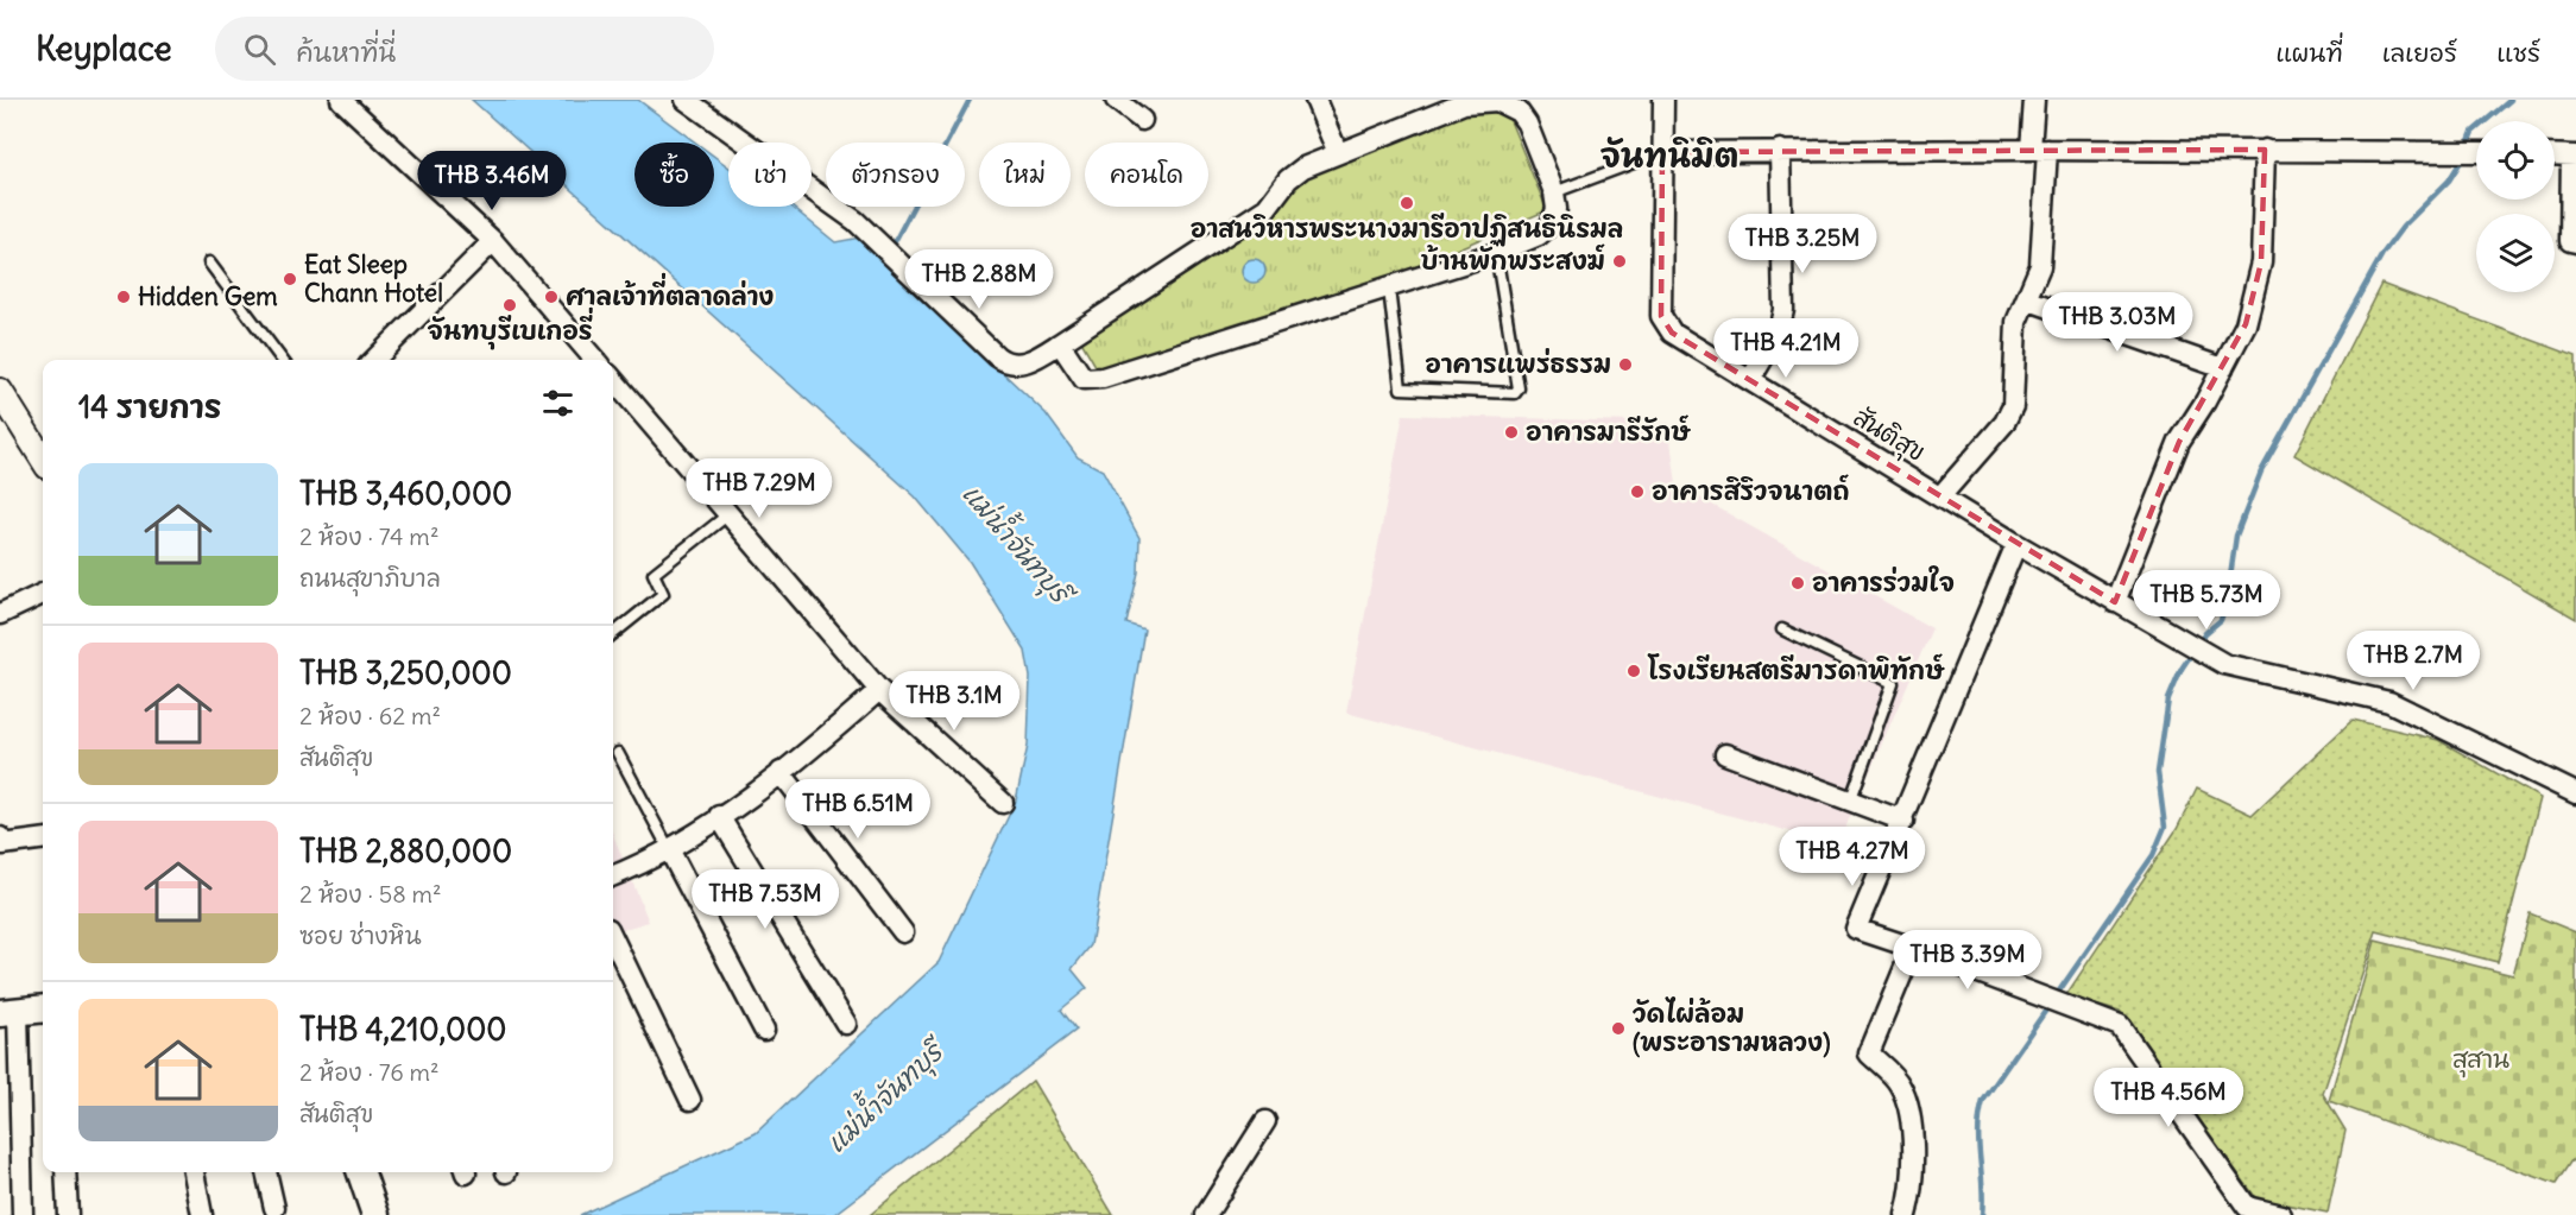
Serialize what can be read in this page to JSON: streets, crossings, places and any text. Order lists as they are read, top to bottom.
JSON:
{
  "streets": {
    "street": ["สันติสุข"]
  },
  "districts": ["จันทนิมิต"],
  "water": ["แม่น้ำจันทบุรี"],
  "parks": ["สุสาน"],
  "places": [
    "อาสนวิหารพระนางมารีอาปฏิสนธินิรมล",
    "บ้านพักพระสงฆ์",
    "Eat Sleep Chann Hotel",
    "Hidden Gem",
    "ศาลเจ้าที่ตลาดล่าง",
    "จันทบุรีเบเกอรี่",
    "อาคารแพร่ธรรม",
    "อาคารมารีรักษ์",
    "อาคารสิริวจนาตถ์",
    "อาคารร่วมใจ",
    "โรงเรียนสตรีมารดาพิทักษ์",
    "วัดไผ่ล้อม (พระอารามหลวง)"
  ],
  "page": {
    "header": "Keyplace",
    "search": "ค้นหาที่นี่",
    "nav": ["แผนที่", "เลเยอร์", "แชร์"],
    "chip": [
      "ซื้อ",
      "เช่า",
      "ตัวกรอง",
      "ใหม่",
      "คอนโด"
    ],
    "price": [
      "THB 3.46M",
      "THB 3.25M",
      "THB 2.88M",
      "THB 3.03M",
      "THB 4.21M",
      "THB 7.29M",
      "THB 5.73M",
      "THB 2.7M",
      "THB 3.1M",
      "THB 6.51M",
      "THB 4.27M",
      "THB 7.53M",
      "THB 3.39M",
      "THB 4.56M"
    ],
    "heading": "14 รายการ",
    "list": [
      {
        "name": "THB 3,460,000",
        "note": "2 ห้อง · 74 m² · ถนนสุขาภิบาล"
      },
      {
        "name": "THB 3,250,000",
        "note": "2 ห้อง · 62 m² · สันติสุข"
      },
      {
        "name": "THB 2,880,000",
        "note": "2 ห้อง · 58 m² · ซอย ช่างหิน"
      },
      {
        "name": "THB 4,210,000",
        "note": "2 ห้อง · 76 m² · สันติสุข"
      }
    ]
  }
}
